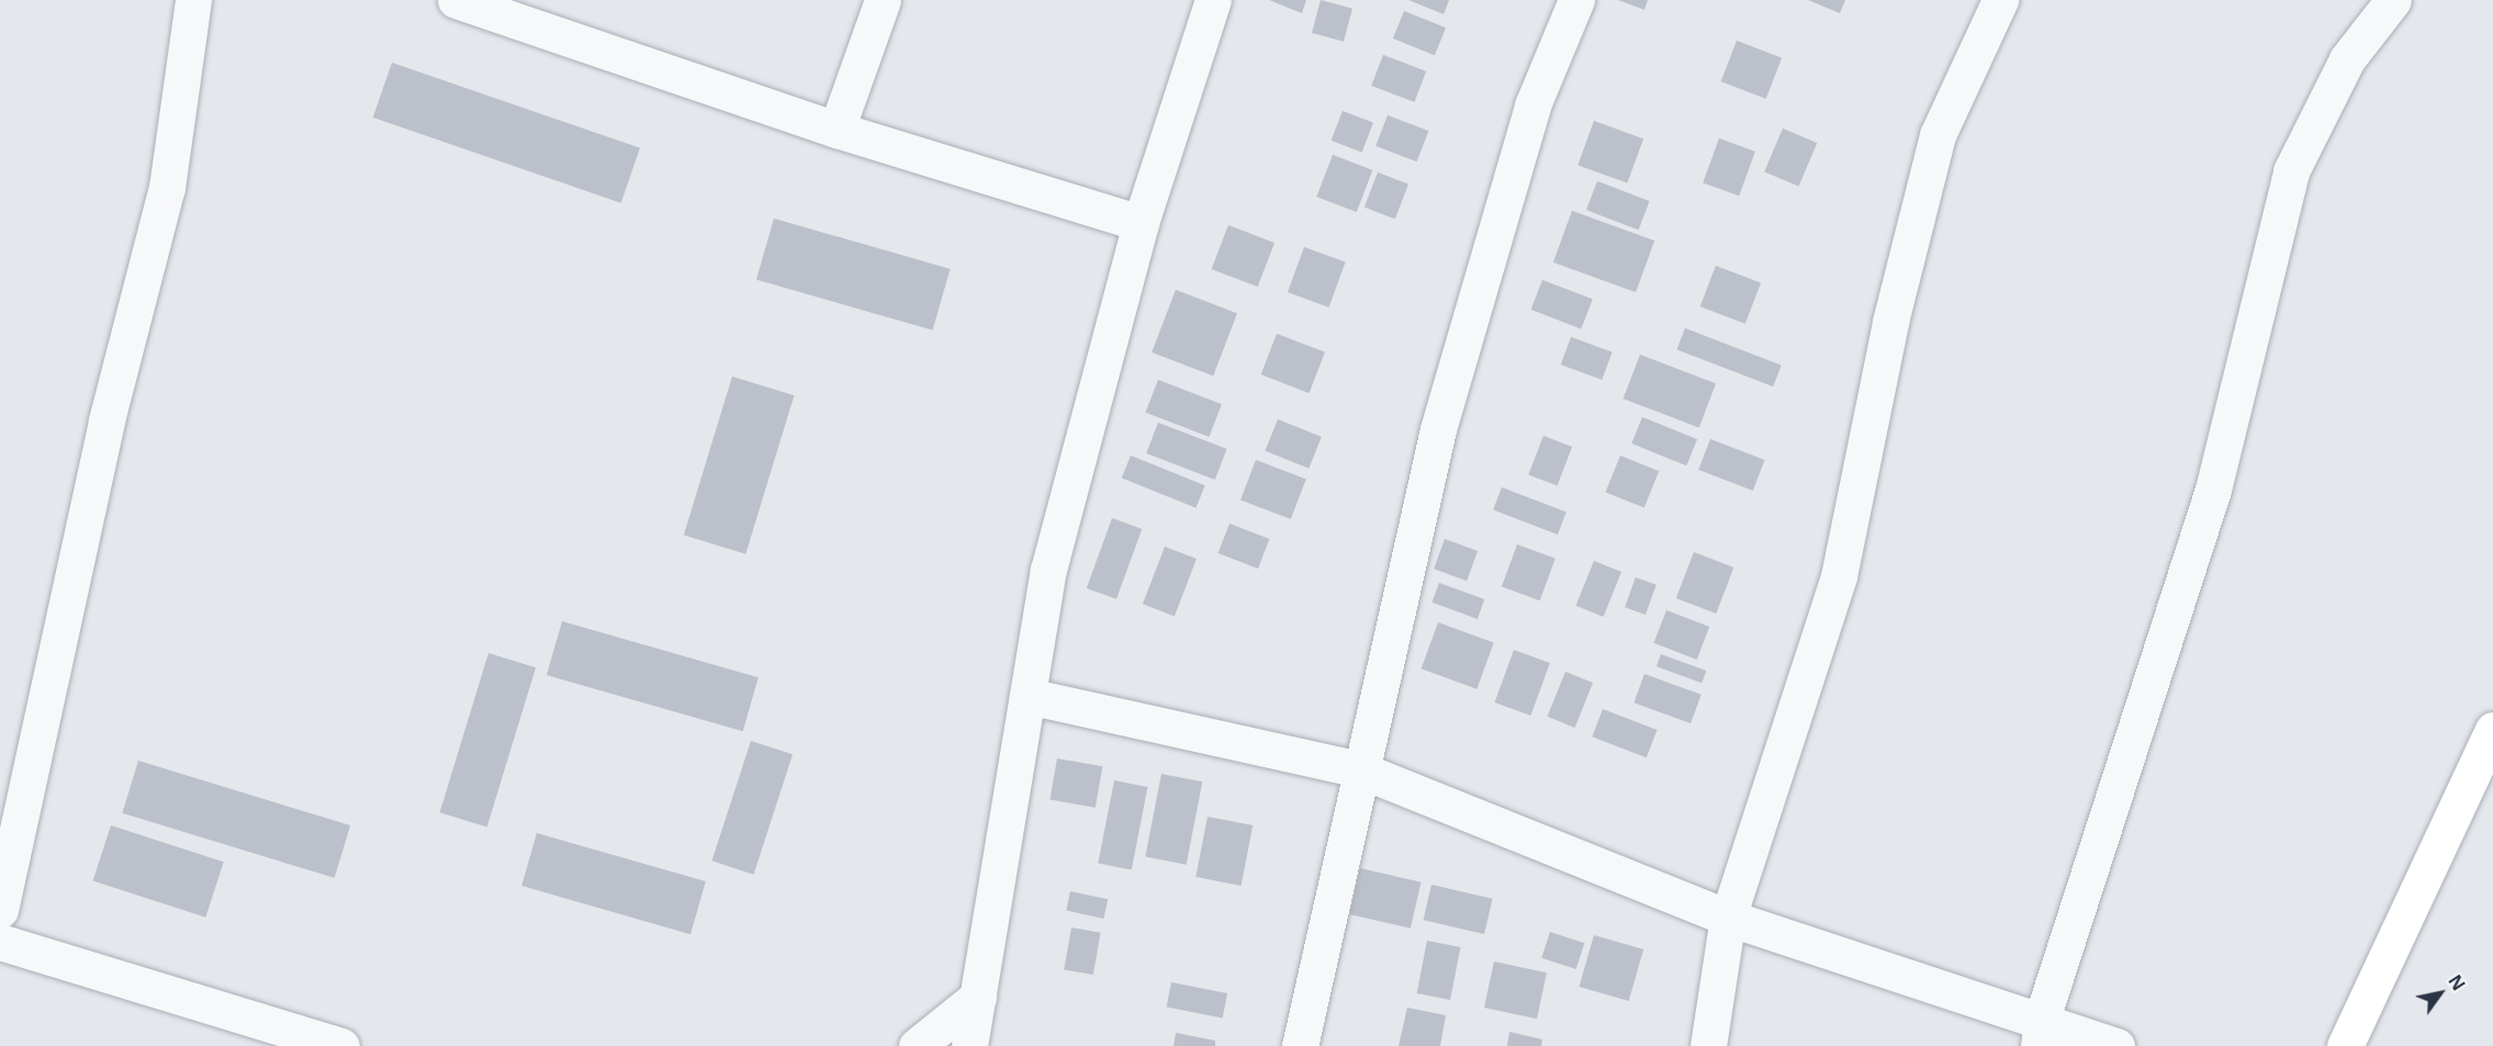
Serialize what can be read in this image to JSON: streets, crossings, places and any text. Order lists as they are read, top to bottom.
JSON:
{
  "north": "top right"
}
